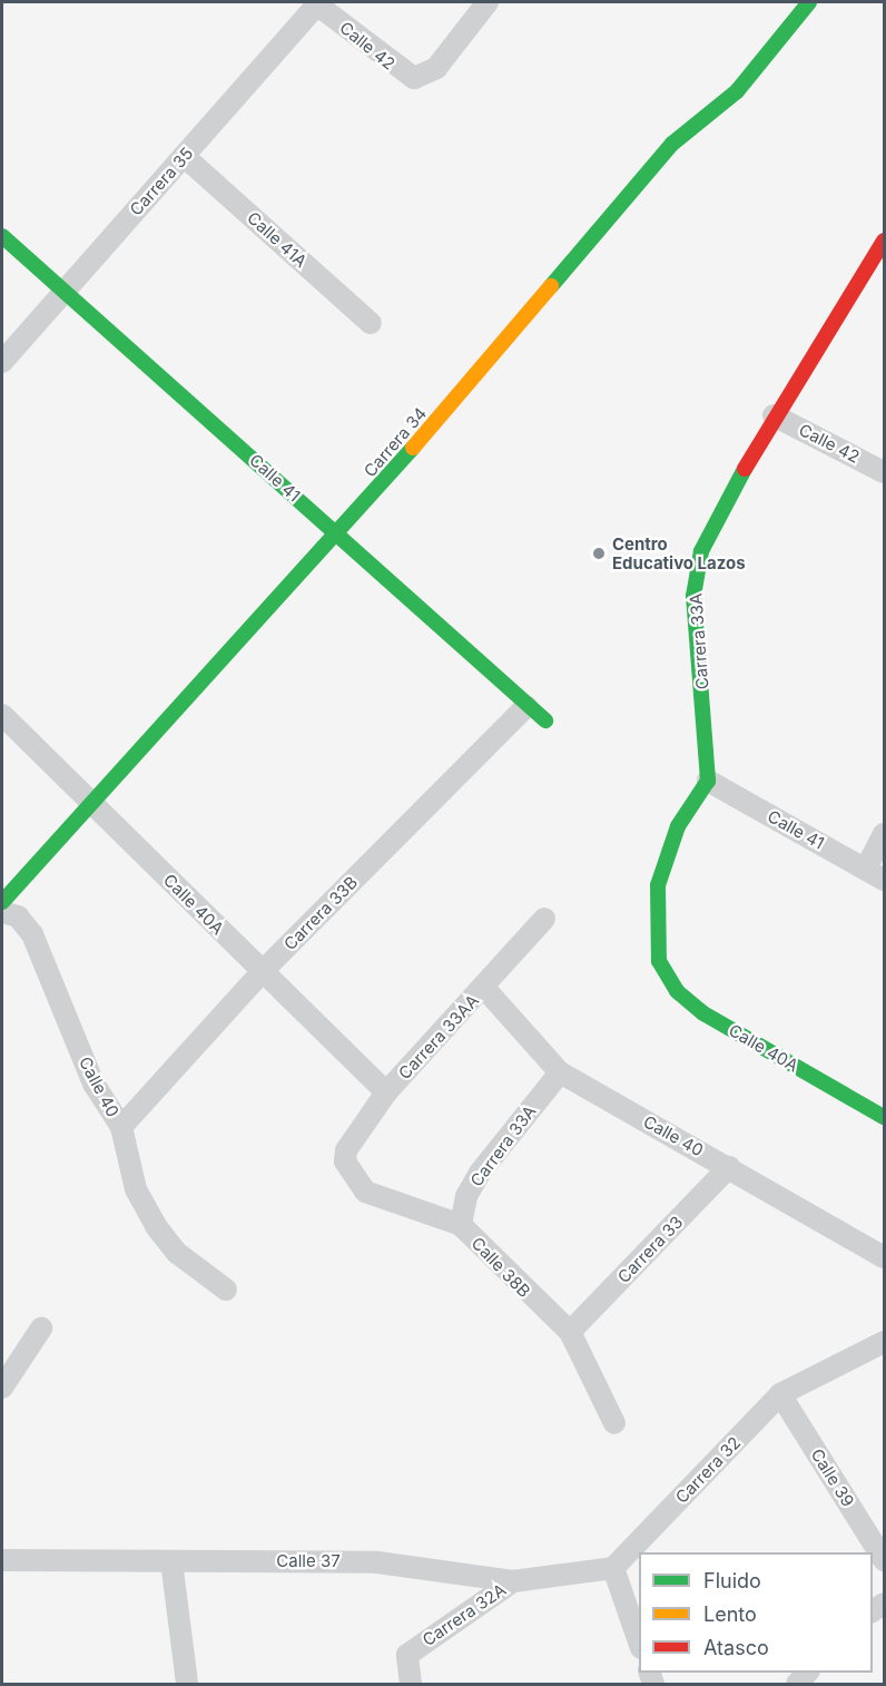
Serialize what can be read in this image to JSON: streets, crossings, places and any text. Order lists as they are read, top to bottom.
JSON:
{
  "streets": {
    "street": [
      "Calle 42",
      "Carrera 35",
      "Calle 41A",
      "Carrera 34",
      "Calle 41",
      "Carrera 33A",
      "Calle 40A",
      "Carrera 33B",
      "Carrera 33AA",
      "Calle 40",
      "Carrera 33",
      "Calle 38B",
      "Carrera 32",
      "Calle 39",
      "Calle 37",
      "Carrera 32A"
    ]
  },
  "crossings": [
    ["Calle 42", "Carrera 35"],
    ["Calle 42", "Carrera 33A"],
    ["Carrera 35", "Calle 41A"],
    ["Carrera 35", "Calle 41"],
    ["Carrera 34", "Calle 41"],
    ["Carrera 34", "Calle 40A"],
    ["Calle 41", "Carrera 33A"],
    ["Calle 41", "Calle 40A"],
    ["Calle 41", "Carrera 33B"],
    ["Carrera 33A", "Calle 40A"],
    ["Carrera 33A", "Calle 40"],
    ["Carrera 33A", "Calle 38B"],
    ["Calle 40A", "Carrera 33B"],
    ["Calle 40A", "Carrera 33AA"],
    ["Carrera 33B", "Calle 40"],
    ["Carrera 33AA", "Calle 40"],
    ["Carrera 33AA", "Calle 38B"],
    ["Calle 40", "Carrera 33"],
    ["Carrera 33", "Calle 38B"],
    ["Carrera 32", "Calle 39"],
    ["Carrera 32", "Calle 37"],
    ["Calle 37", "Carrera 32A"]
  ],
  "places": ["Centro Educativo Lazos"],
  "legend": ["Fluido", "Lento", "Atasco"]
}
